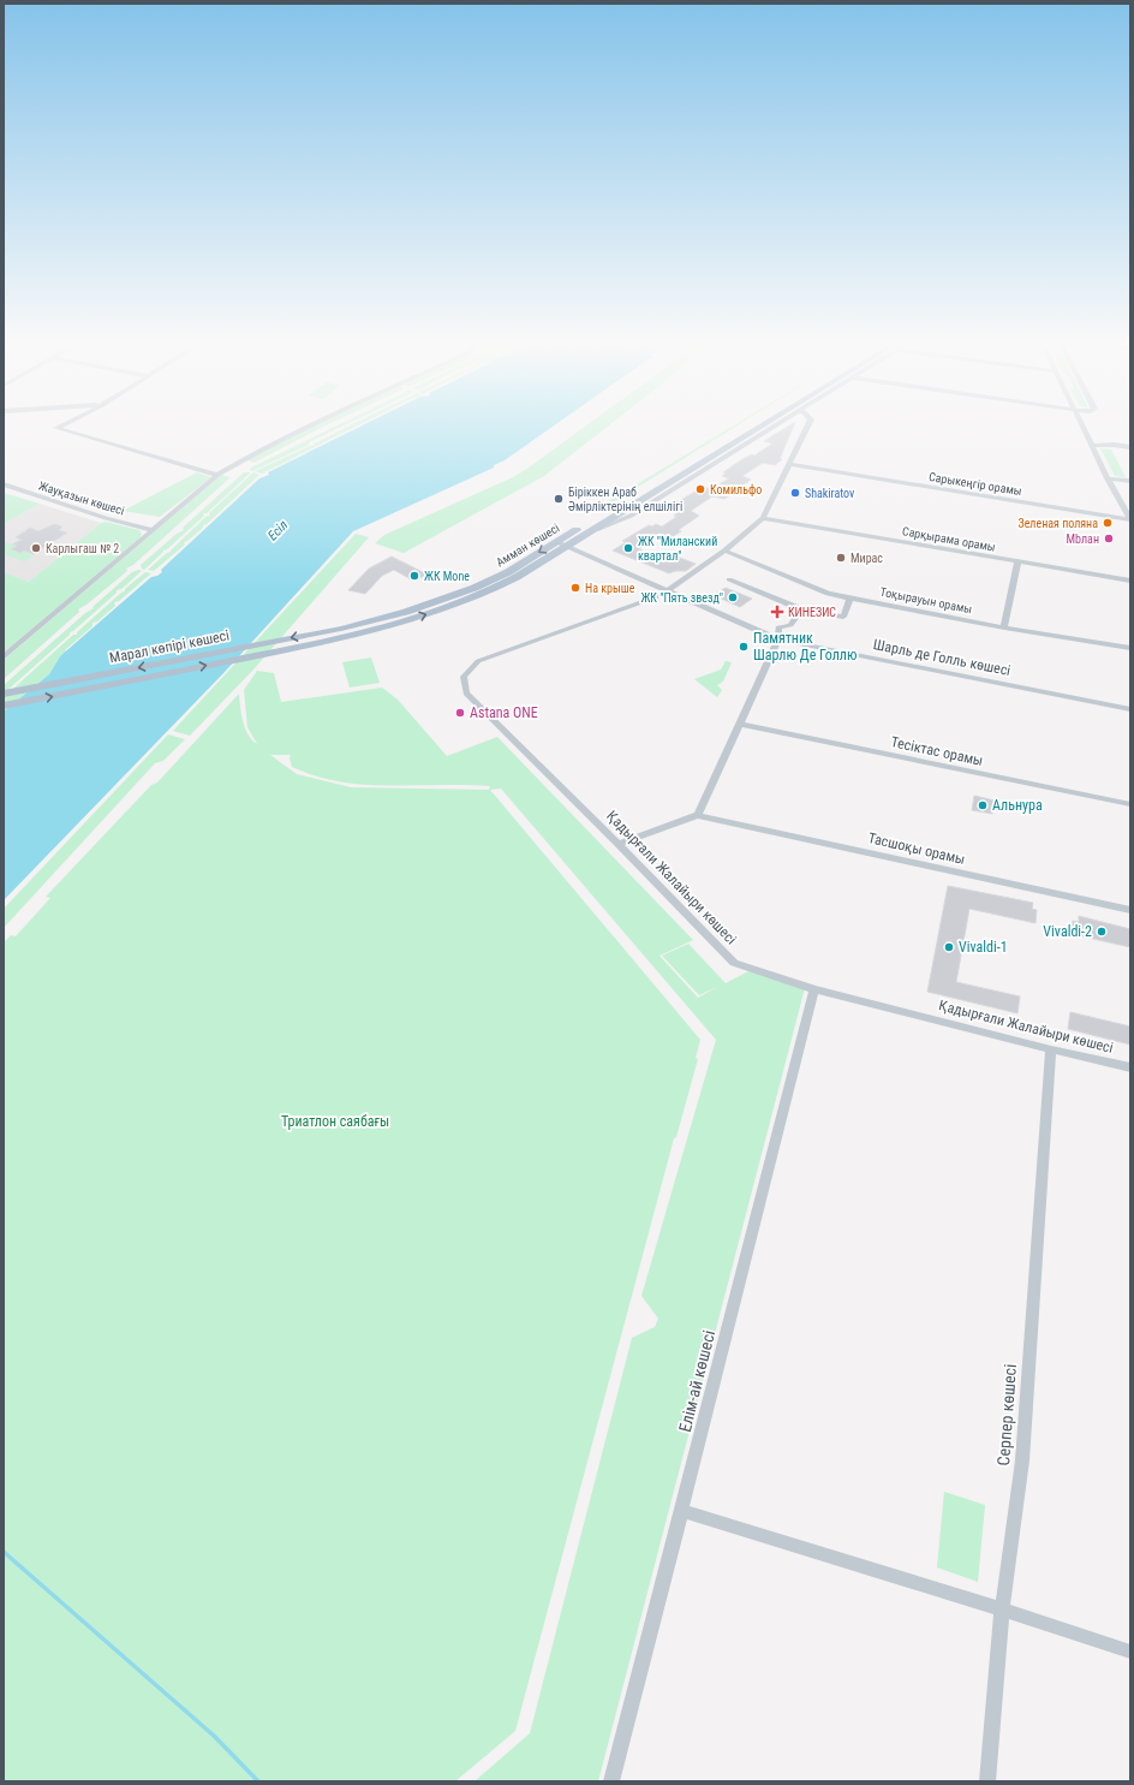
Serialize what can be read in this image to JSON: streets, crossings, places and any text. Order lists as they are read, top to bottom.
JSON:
{
  "streets": {
    "main road": ["Амман көшесі", "Марал көпірі көшесі"],
    "street": [
      "Сарыкеңгір орамы",
      "Жауқазын көшесі",
      "Сарқырама орамы",
      "Тоқырауын орамы",
      "Шарль де Голль көшесі",
      "Тесіктас орамы",
      "Тасшоқы орамы",
      "Қадырғали Жалайыри көшесі",
      "Елім-ай көшесі",
      "Серпер көшесі"
    ]
  },
  "crossings": [
    ["Амман көшесі", "Марал көпірі көшесі"],
    ["Амман көшесі", "Шарль де Голль көшесі"],
    ["Шарль де Голль көшесі", "Қадырғали Жалайыри көшесі"],
    ["Қадырғали Жалайыри көшесі", "Елім-ай көшесі"],
    ["Қадырғали Жалайыри көшесі", "Серпер көшесі"]
  ],
  "water": ["Есіл"],
  "parks": ["Триатлон саябағы"],
  "places": {
    "other": [
      "Комильфо",
      "Shakiratov",
      "Біріккен Араб Әмірліктерінің елшілігі",
      "Зеленая поляна",
      "Мbлан",
      "Карлыгаш № 2",
      "ЖК \"Миланский квартал\"",
      "Мирас",
      "ЖК Mone",
      "На крыше",
      "ЖК \"Пять звезд\"",
      "Памятник Шарлю Де Голлю",
      "Astana ONE",
      "Альнура",
      "Vivaldi-2",
      "Vivaldi-1"
    ],
    "health": ["КИНЕЗИС"]
  }
}
